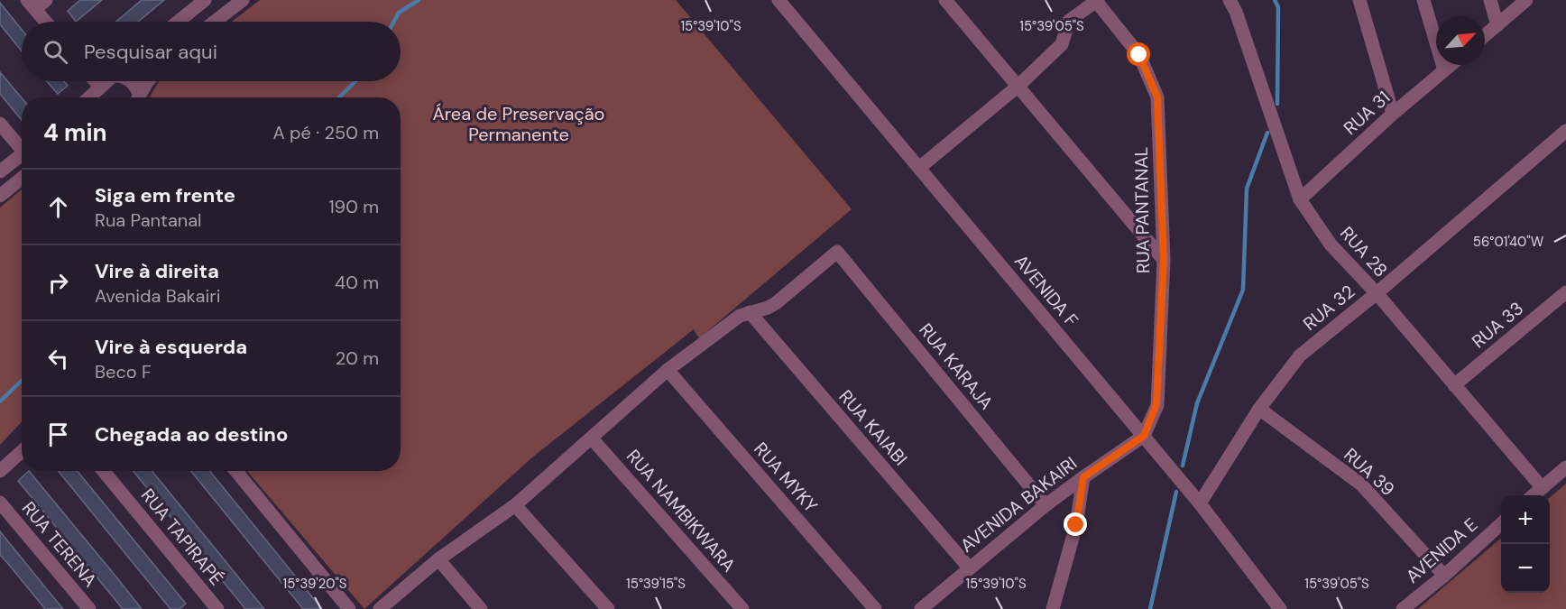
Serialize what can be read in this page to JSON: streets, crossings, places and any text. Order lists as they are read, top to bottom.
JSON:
{
  "streets": {
    "street": [
      "RUA 31",
      "RUA PANTANAL",
      "RUA 28",
      "AVENIDA F",
      "RUA 32",
      "RUA 33",
      "RUA KARAJA",
      "RUA KAIABI",
      "RUA 39",
      "RUA MYKY",
      "AVENIDA BAKAIRI",
      "RUA NAMBIKWARA",
      "RUA TAPIRAPÉ",
      "RUA TERENA",
      "AVENIDA E"
    ]
  },
  "crossings": [
    ["RUA 31", "RUA 28"],
    ["RUA PANTANAL", "AVENIDA F"],
    ["RUA PANTANAL", "AVENIDA BAKAIRI"],
    ["RUA 28", "RUA 32"],
    ["RUA 28", "RUA 33"],
    ["AVENIDA F", "RUA 32"],
    ["AVENIDA F", "AVENIDA BAKAIRI"],
    ["RUA 32", "RUA 39"],
    ["RUA KARAJA", "RUA KAIABI"],
    ["RUA KARAJA", "AVENIDA BAKAIRI"],
    ["RUA KAIABI", "AVENIDA BAKAIRI"],
    ["RUA 39", "AVENIDA E"]
  ],
  "parks": ["Área de Preservação Permanente"],
  "north": "top right",
  "page": {
    "search": "Pesquisar aqui",
    "heading": ["4 min", "A pé · 250 m"],
    "list": [
      ["Siga em frente", "Rua Pantanal", "190 m"],
      ["Vire à direita", "Avenida Bakairi", "40 m"],
      ["Vire à esquerda", "Beco F", "20 m"],
      "Chegada ao destino"
    ],
    "map_buttons": ["+", "−"]
  },
  "coordinates": [
    "15°39'10\"S",
    "15°39'05\"S",
    "56°01'40\"W",
    "15°39'20\"S",
    "15°39'15\"S"
  ]
}
